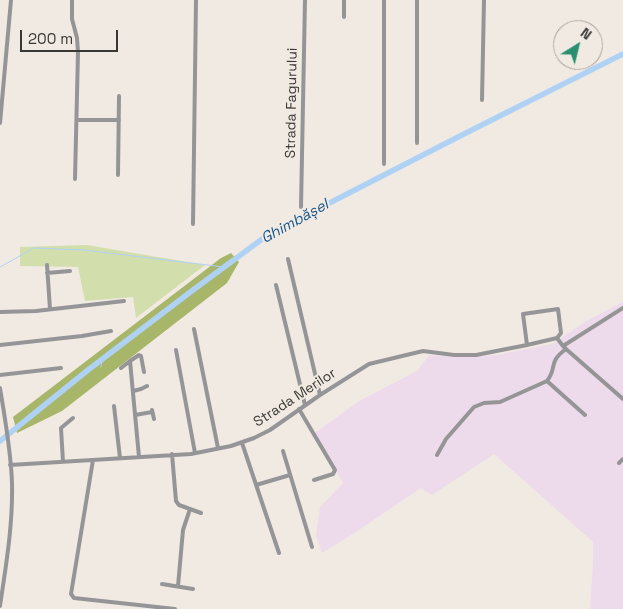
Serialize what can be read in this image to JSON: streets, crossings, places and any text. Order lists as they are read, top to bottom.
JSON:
{
  "streets": {
    "street": ["Strada Fagurului", "Strada Merilor"]
  },
  "water": ["Ghimbășel"],
  "scale_bar": "200 m",
  "north": "top right"
}
